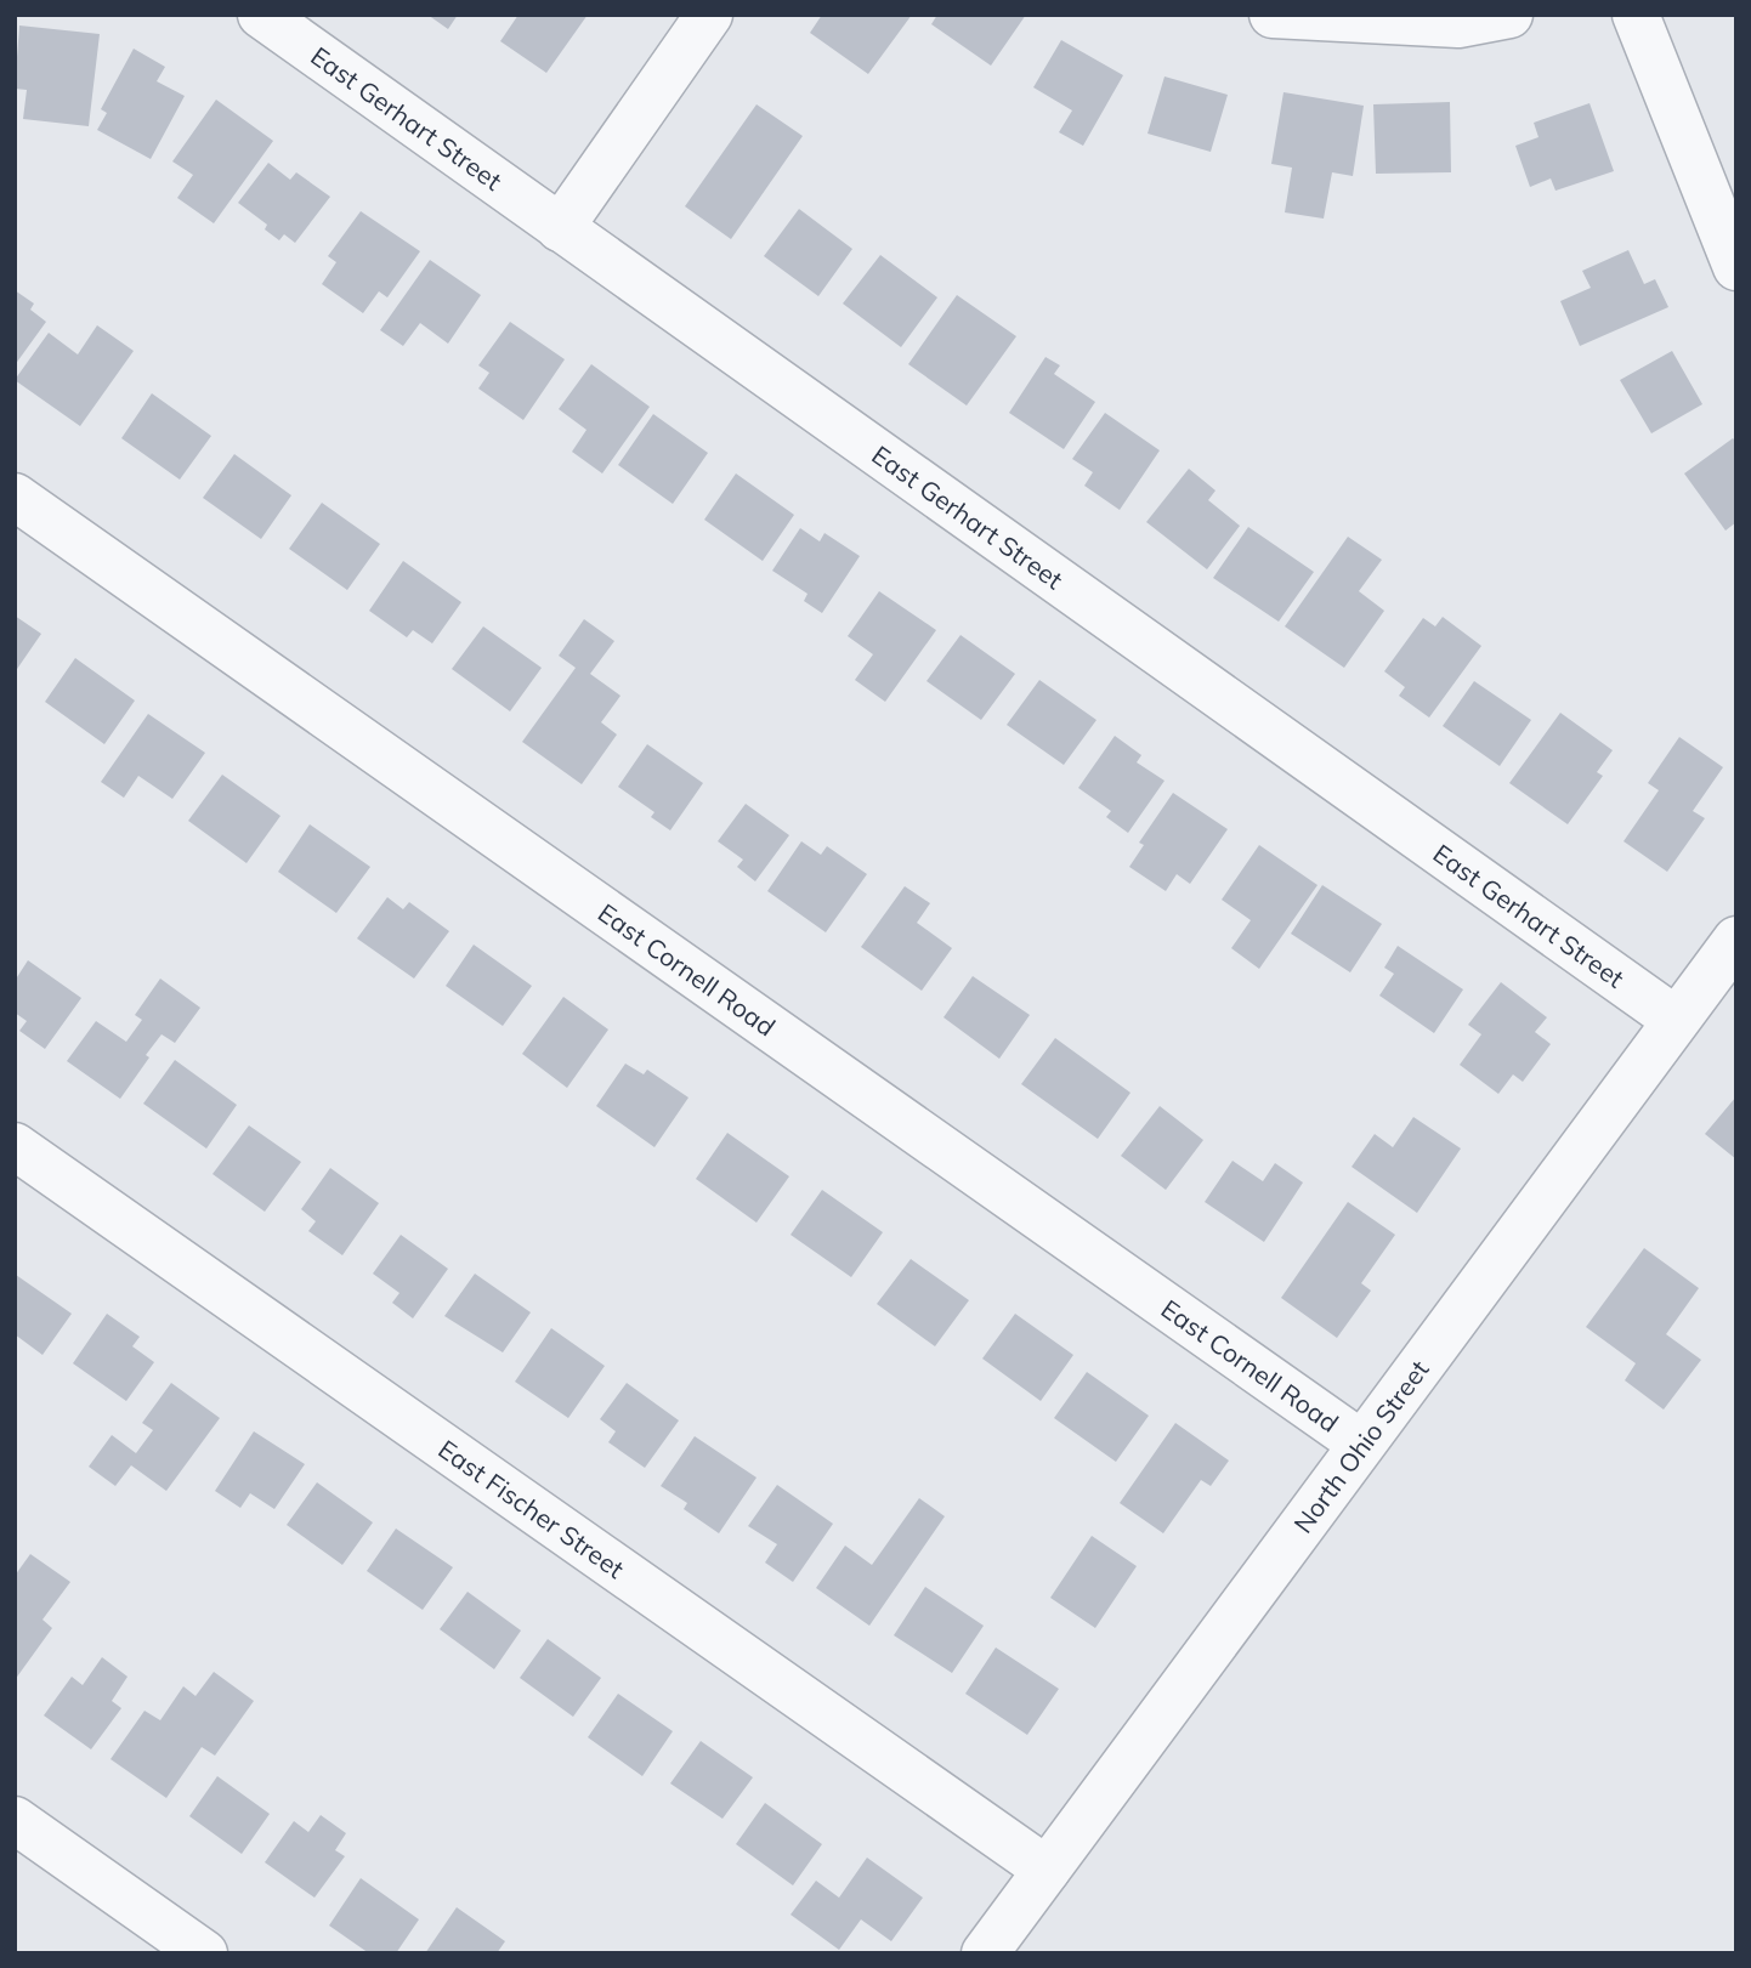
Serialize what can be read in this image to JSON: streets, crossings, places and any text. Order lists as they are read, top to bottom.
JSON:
{
  "streets": {
    "street": [
      "East Gerhart Street",
      "East Cornell Road",
      "North Ohio Street",
      "East Fischer Street"
    ]
  },
  "crossings": [
    ["East Gerhart Street", "North Ohio Street"],
    ["East Cornell Road", "North Ohio Street"],
    ["North Ohio Street", "East Fischer Street"]
  ]
}
